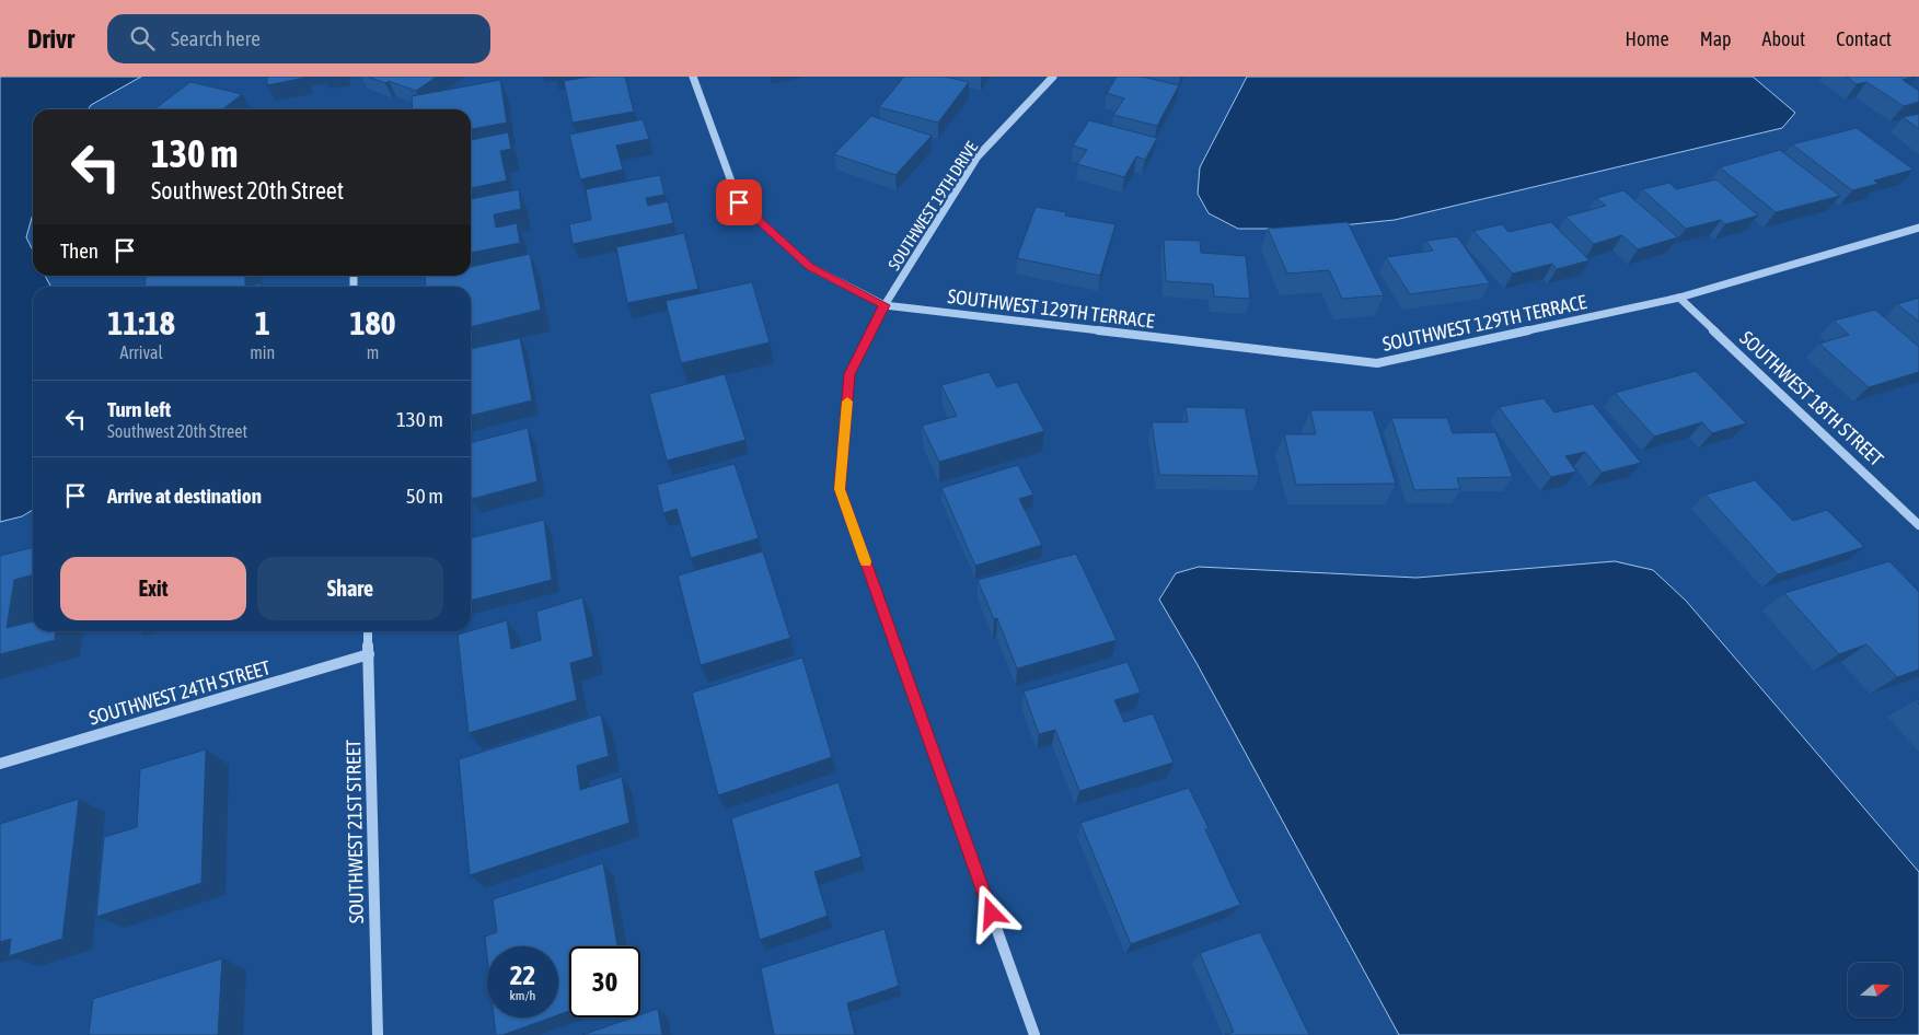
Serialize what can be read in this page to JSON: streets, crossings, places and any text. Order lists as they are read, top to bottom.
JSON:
{
  "streets": {
    "street": [
      "SOUTHWEST 19TH DRIVE",
      "SOUTHWEST 129TH TERRACE",
      "SOUTHWEST 18TH STREET",
      "SOUTHWEST 24TH STREET",
      "SOUTHWEST 21ST STREET"
    ]
  },
  "crossings": [
    ["SOUTHWEST 19TH DRIVE", "SOUTHWEST 129TH TERRACE"],
    ["SOUTHWEST 129TH TERRACE", "SOUTHWEST 18TH STREET"],
    ["SOUTHWEST 24TH STREET", "SOUTHWEST 21ST STREET"]
  ],
  "north": "right",
  "page": {
    "header": "Drivr",
    "search": "Search here",
    "nav": [
      "Home",
      "Map",
      "About",
      "Contact"
    ],
    "turn": ["130 m", "Southwest 20th Street"],
    "then": "Then",
    "eta": [
      "11:18",
      "Arrival",
      "1",
      "min",
      "180",
      "m"
    ],
    "list": [
      {
        "name": "Turn left",
        "note": "Southwest 20th Street",
        "value": "130 m"
      },
      {
        "name": "Arrive at destination",
        "value": "50 m"
      }
    ],
    "buttons": ["Exit", "Share"],
    "speed": "22 km/h",
    "limit": "30"
  }
}
